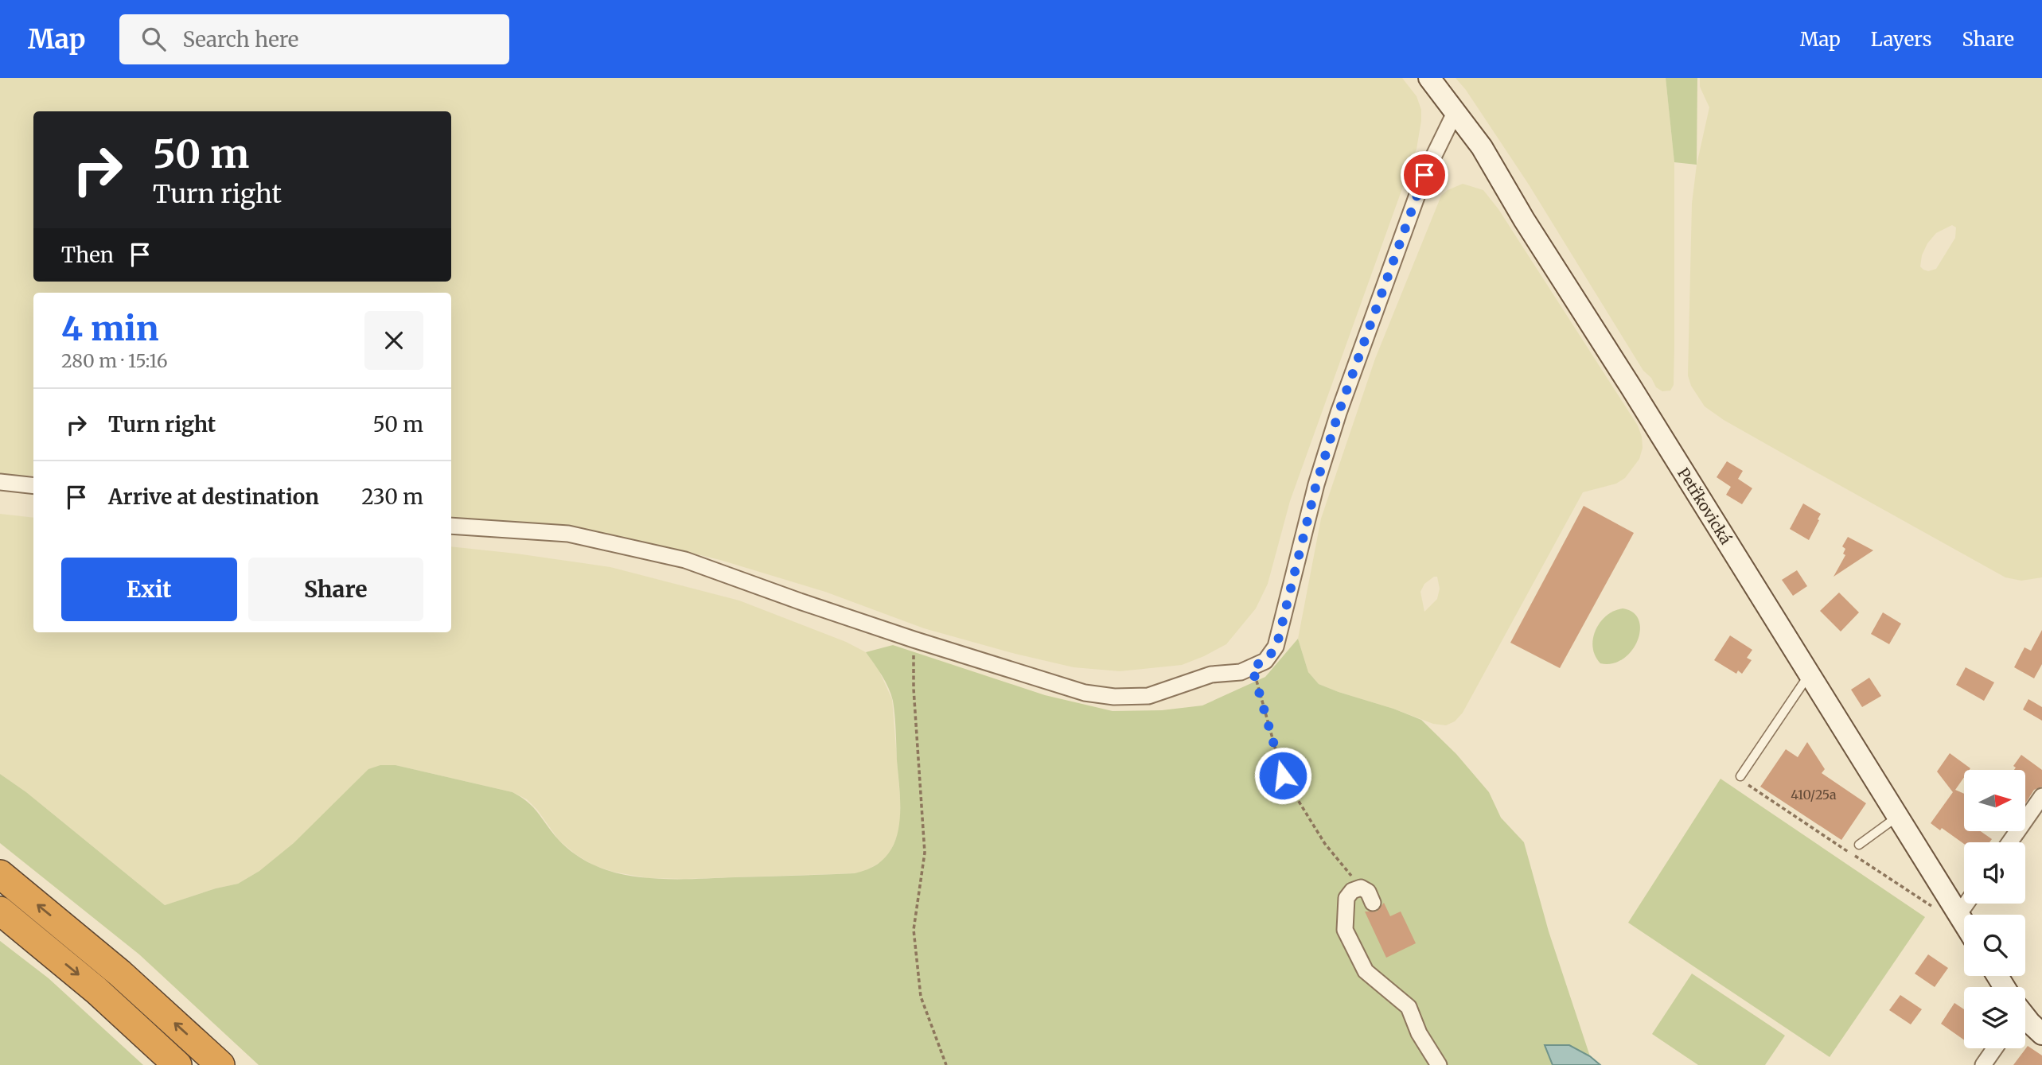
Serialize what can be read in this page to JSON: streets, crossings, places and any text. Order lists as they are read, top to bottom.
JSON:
{
  "streets": {
    "street": ["Petřkovická"]
  },
  "house_numbers": ["410/25a"],
  "north": "right",
  "page": {
    "header": "Map",
    "search": "Search here",
    "nav": ["Map", "Layers", "Share"],
    "turn": ["50 m", "Turn right"],
    "then": "Then",
    "heading": ["4 min", "280 m · 15:16"],
    "list": [
      {
        "name": "Turn right",
        "value": "50 m"
      },
      {
        "name": "Arrive at destination",
        "value": "230 m"
      }
    ],
    "buttons": ["Exit", "Share"]
  }
}
